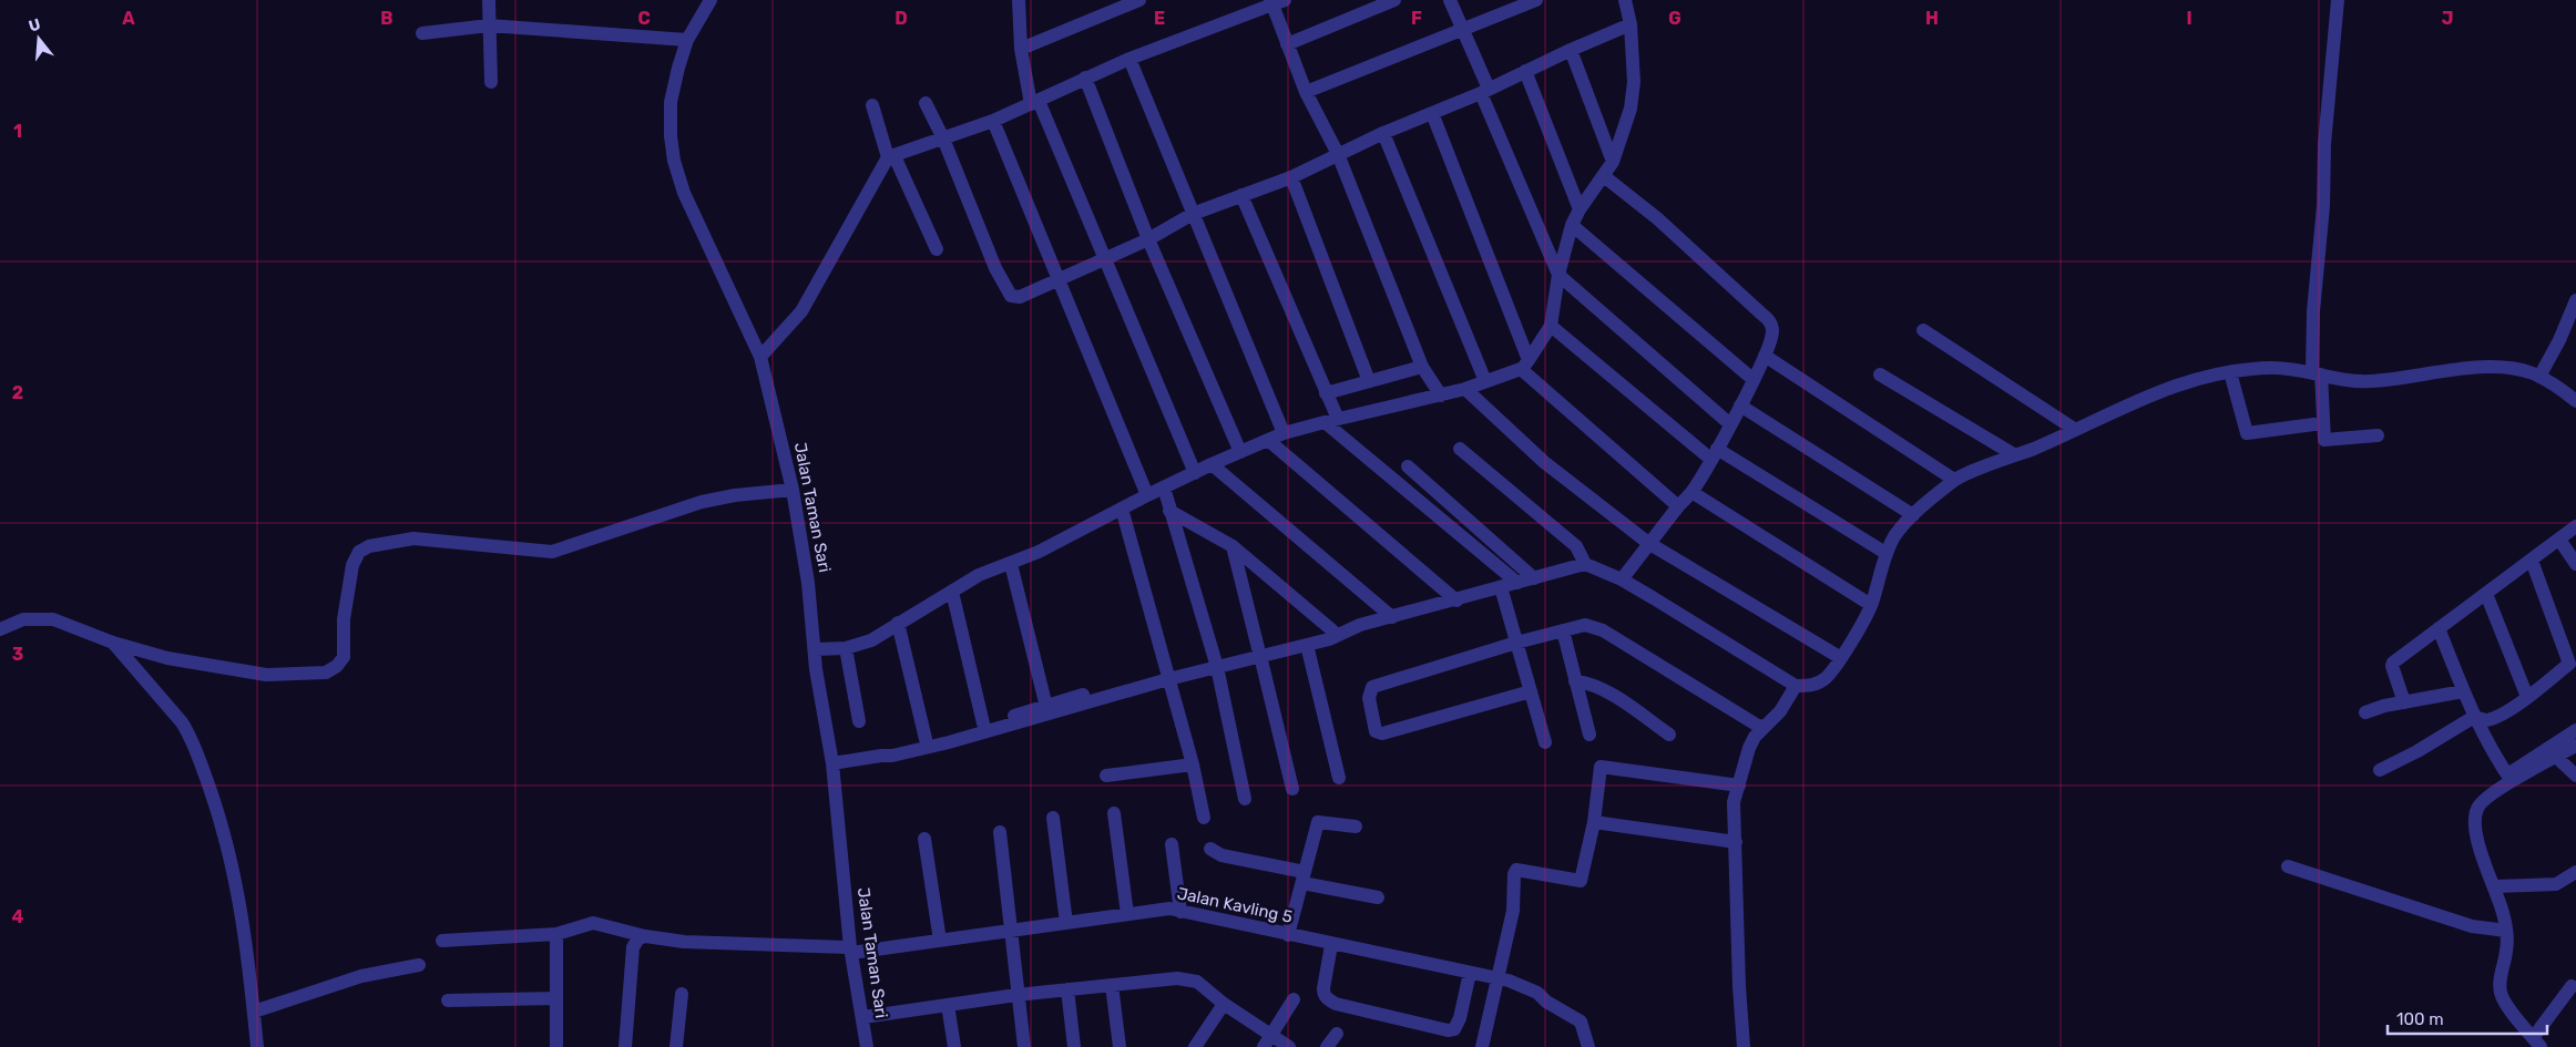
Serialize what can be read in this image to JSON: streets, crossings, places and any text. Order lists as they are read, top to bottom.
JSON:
{
  "streets": {
    "street": ["Jalan Taman Sari", "Jalan Kavling 5"]
  },
  "crossings": [
    ["Jalan Taman Sari", "Jalan Kavling 5"]
  ],
  "scale_bar": "100 m",
  "north": "top",
  "grid": {
    "columns": [
      "A",
      "B",
      "C",
      "D",
      "E",
      "F",
      "G",
      "H",
      "I",
      "J"
    ],
    "rows": [
      "1",
      "2",
      "3",
      "4"
    ]
  }
}
